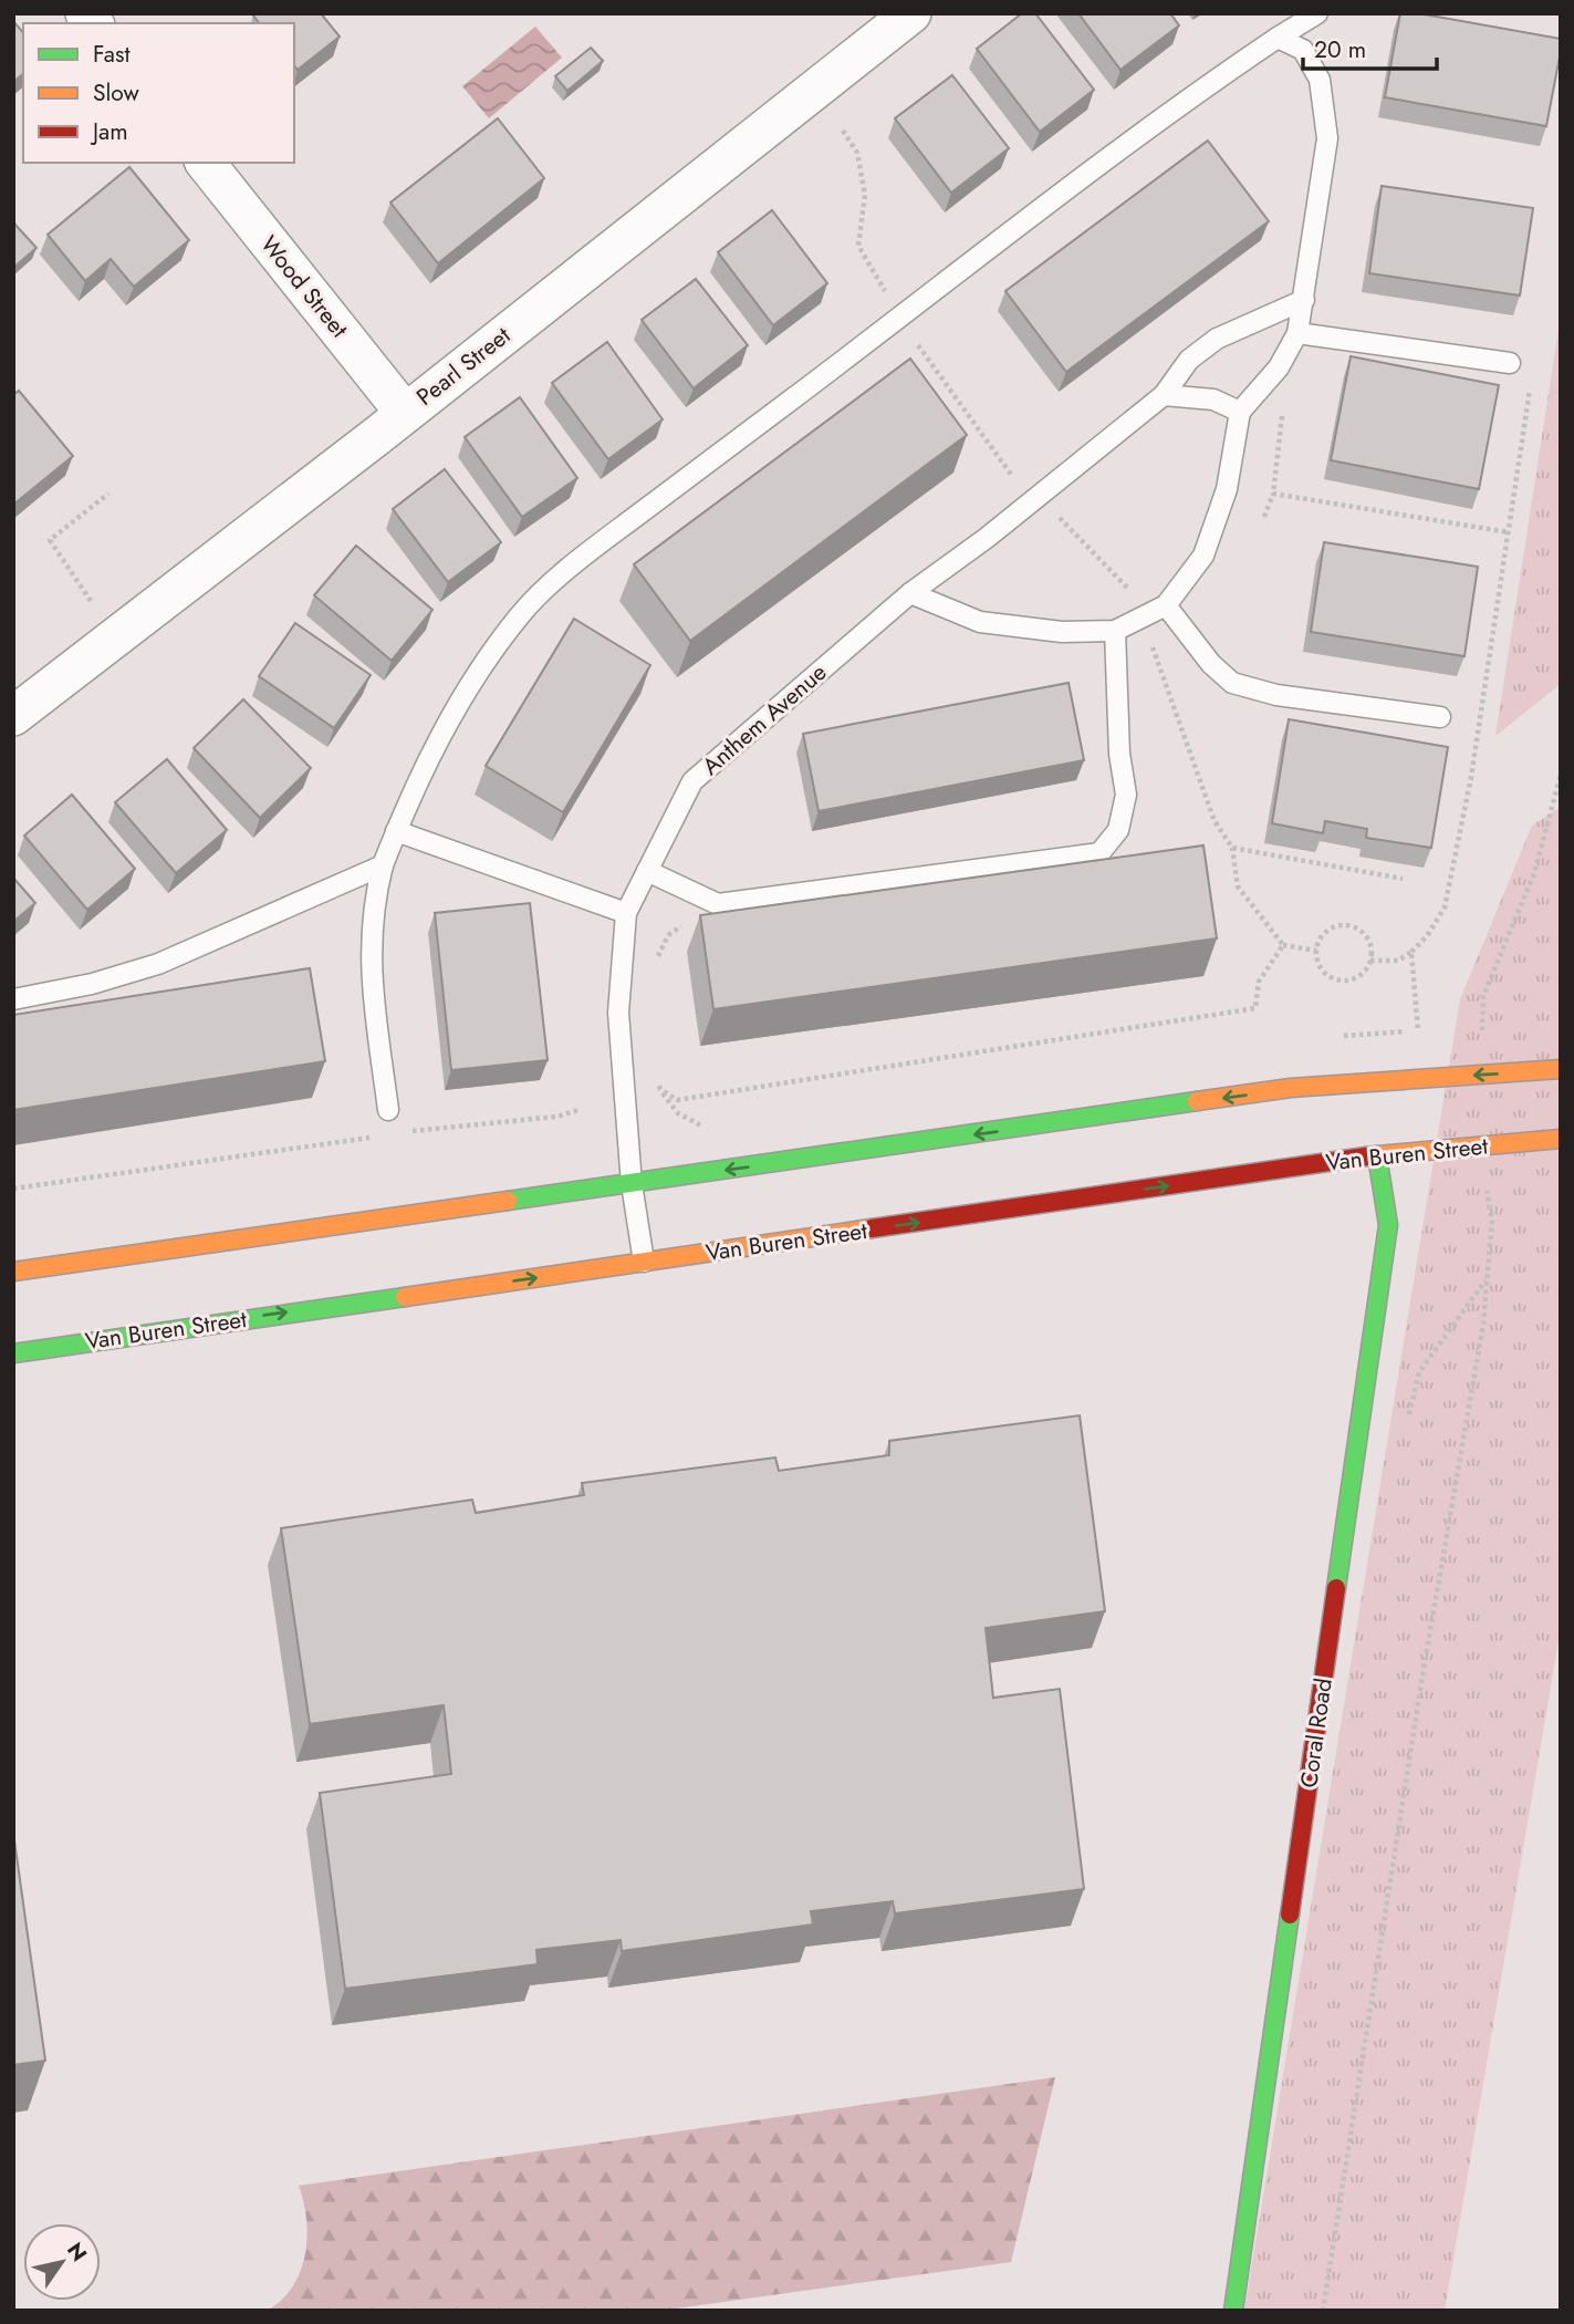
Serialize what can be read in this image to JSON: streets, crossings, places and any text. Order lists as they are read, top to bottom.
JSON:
{
  "streets": {
    "main road": ["Van Buren Street", "Coral Road"],
    "street": ["Wood Street", "Pearl Street"],
    "lane": ["Anthem Avenue"]
  },
  "crossings": [
    ["Wood Street", "Pearl Street"],
    ["Anthem Avenue", "Van Buren Street"],
    ["Van Buren Street", "Coral Road"]
  ],
  "legend": ["Fast", "Slow", "Jam"],
  "scale_bar": "20 m",
  "north": "top right"
}
